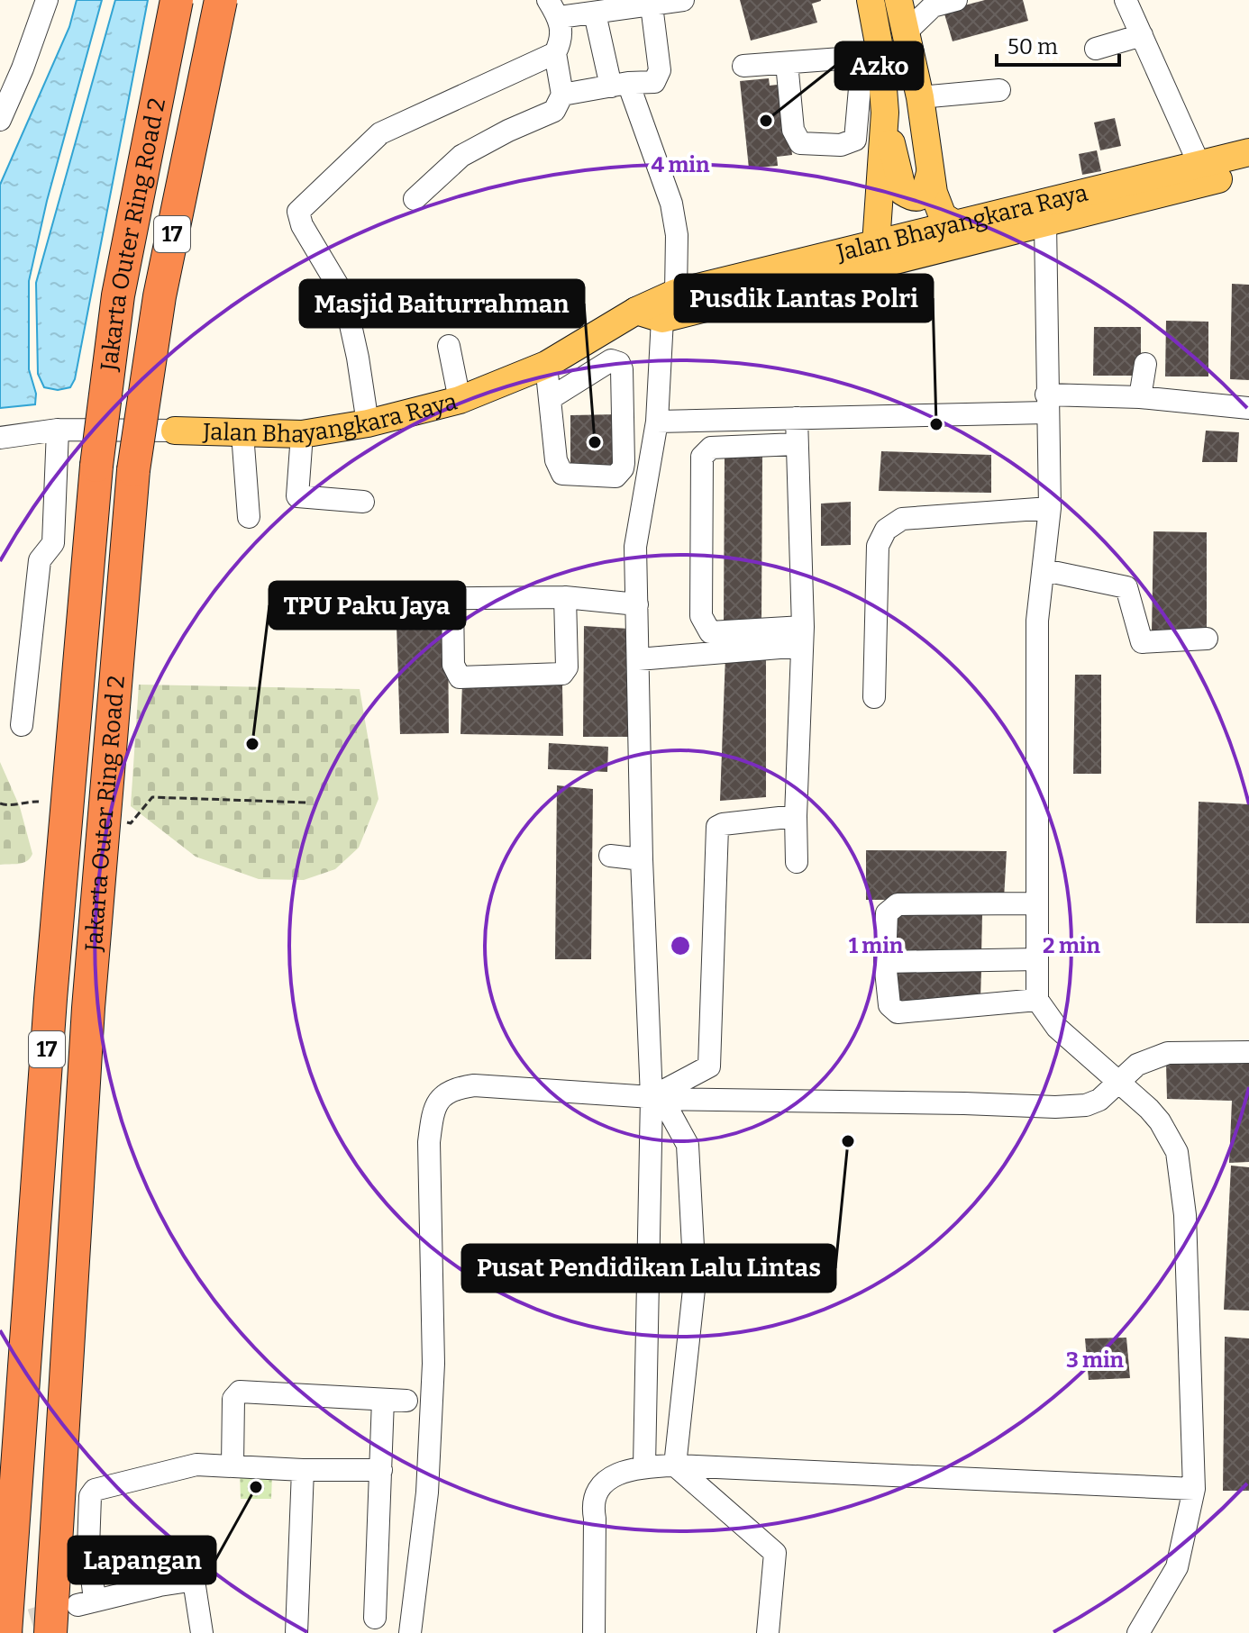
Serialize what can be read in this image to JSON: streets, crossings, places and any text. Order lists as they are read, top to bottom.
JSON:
{
  "streets": {
    "highway": ["Jakarta Outer Ring Road 2", "17"],
    "main road": ["Jalan Bhayangkara Raya"]
  },
  "places": [
    "Azko",
    "Pusdik Lantas Polri",
    "Masjid Baiturrahman",
    "TPU Paku Jaya",
    "Pusat Pendidikan Lalu Lintas",
    "Lapangan"
  ],
  "scale_bar": "50 m",
  "rings": [
    "4 min",
    "1 min",
    "2 min",
    "3 min"
  ]
}
